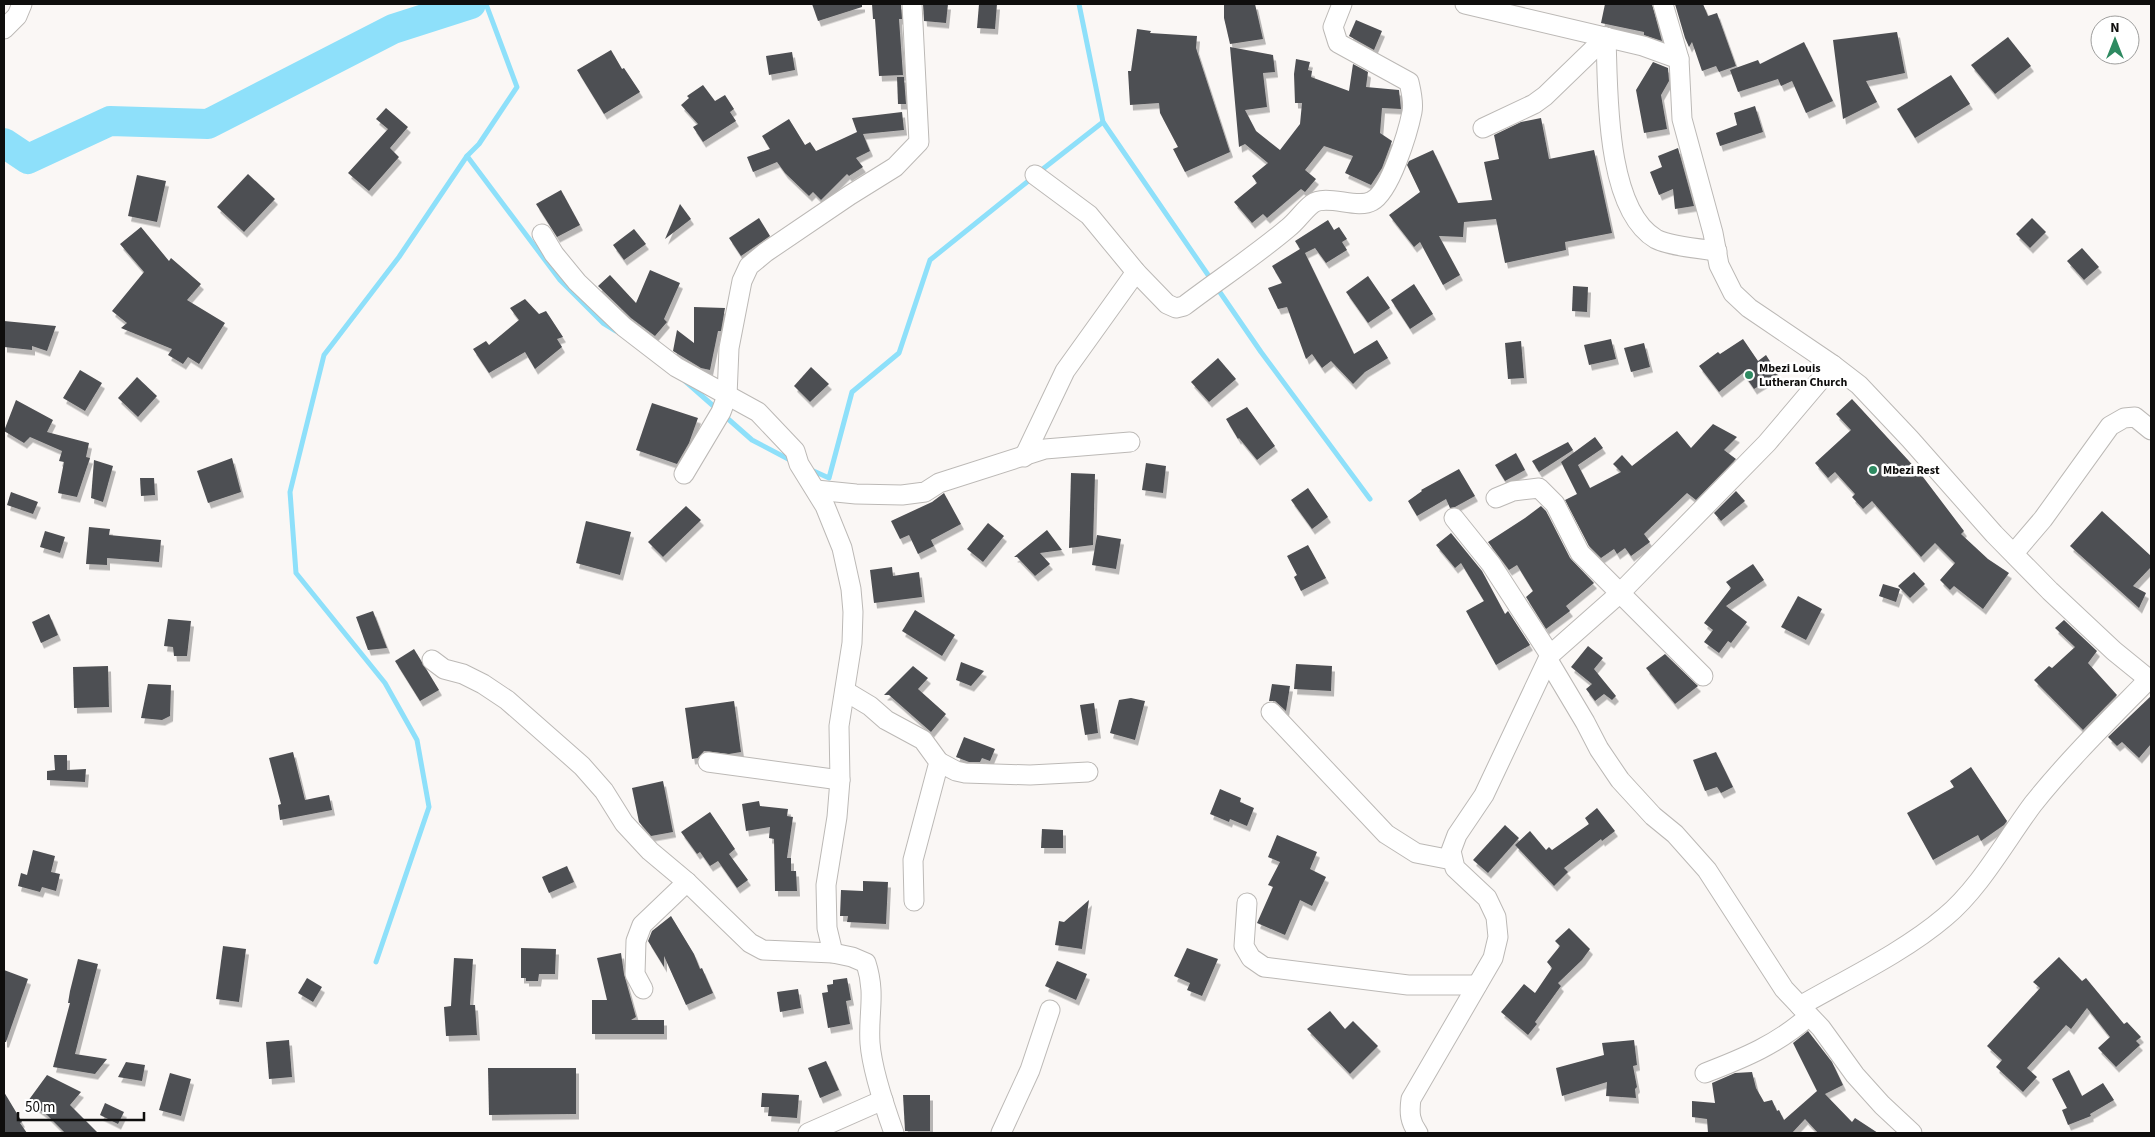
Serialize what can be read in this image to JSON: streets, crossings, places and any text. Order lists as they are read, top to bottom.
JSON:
{
  "places": ["Mbezi Louis Lutheran Church", "Mbezi Rest"],
  "scale_bar": "50 m",
  "north": "top"
}
